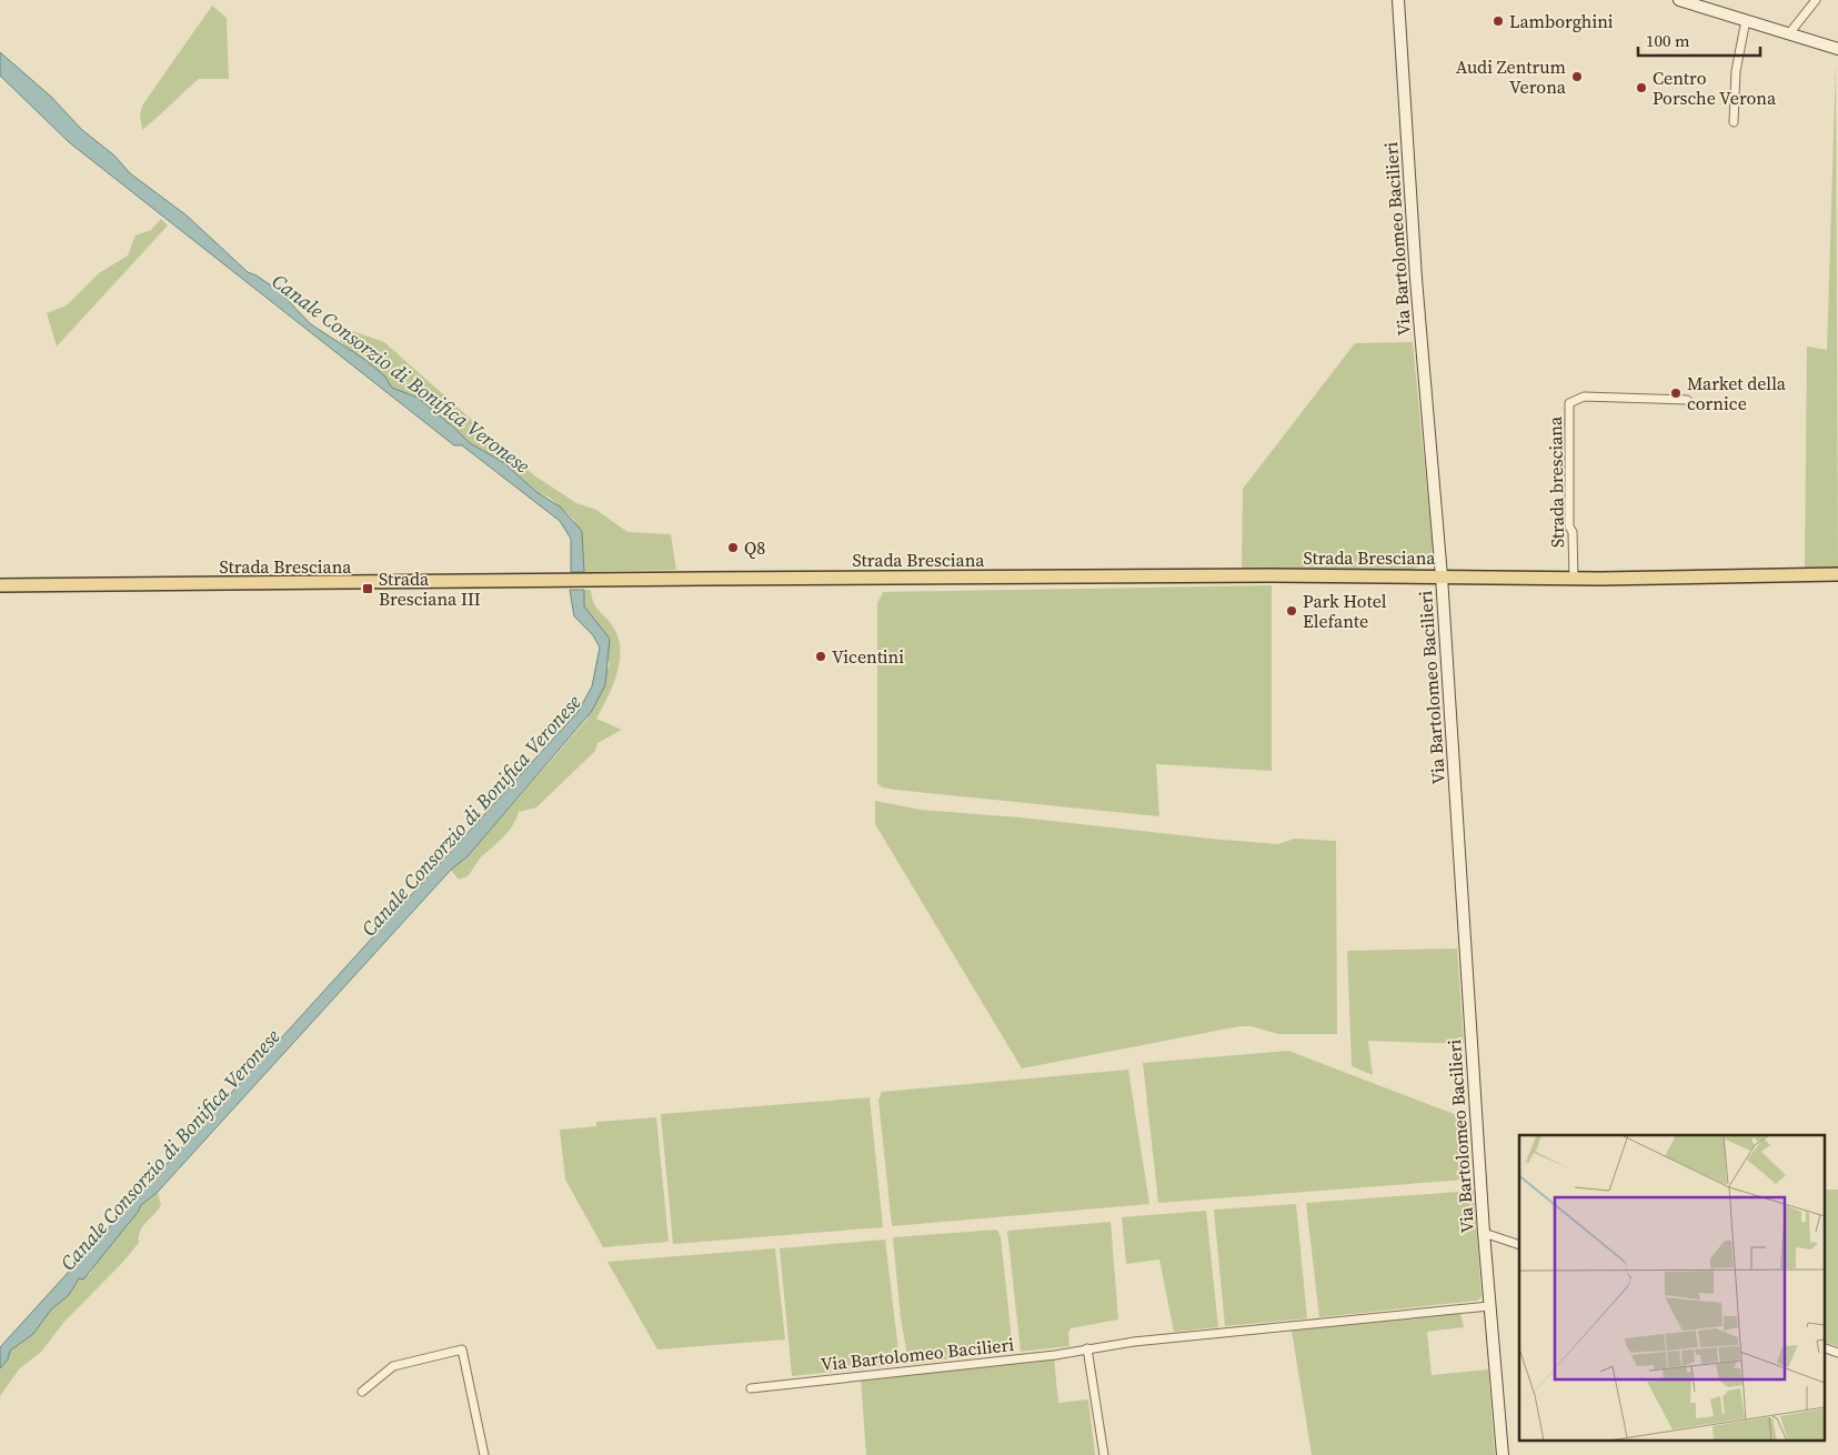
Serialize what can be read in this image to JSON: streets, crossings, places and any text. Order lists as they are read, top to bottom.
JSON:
{
  "streets": {
    "main road": ["Strada Bresciana"],
    "street": ["Via Bartolomeo Bacilieri", "Strada bresciana"]
  },
  "crossings": [
    ["Via Bartolomeo Bacilieri", "Strada Bresciana"],
    ["Strada bresciana", "Strada Bresciana"]
  ],
  "water": ["Canale Consorzio di Bonifica Veronese"],
  "places": {
    "other": [
      "Lamborghini",
      "Audi Zentrum Verona",
      "Centro Porsche Verona",
      "Market della cornice",
      "Q8",
      "Park Hotel Elefante",
      "Vicentini"
    ],
    "transit": ["Strada Bresciana III"]
  },
  "scale_bar": "100 m"
}
